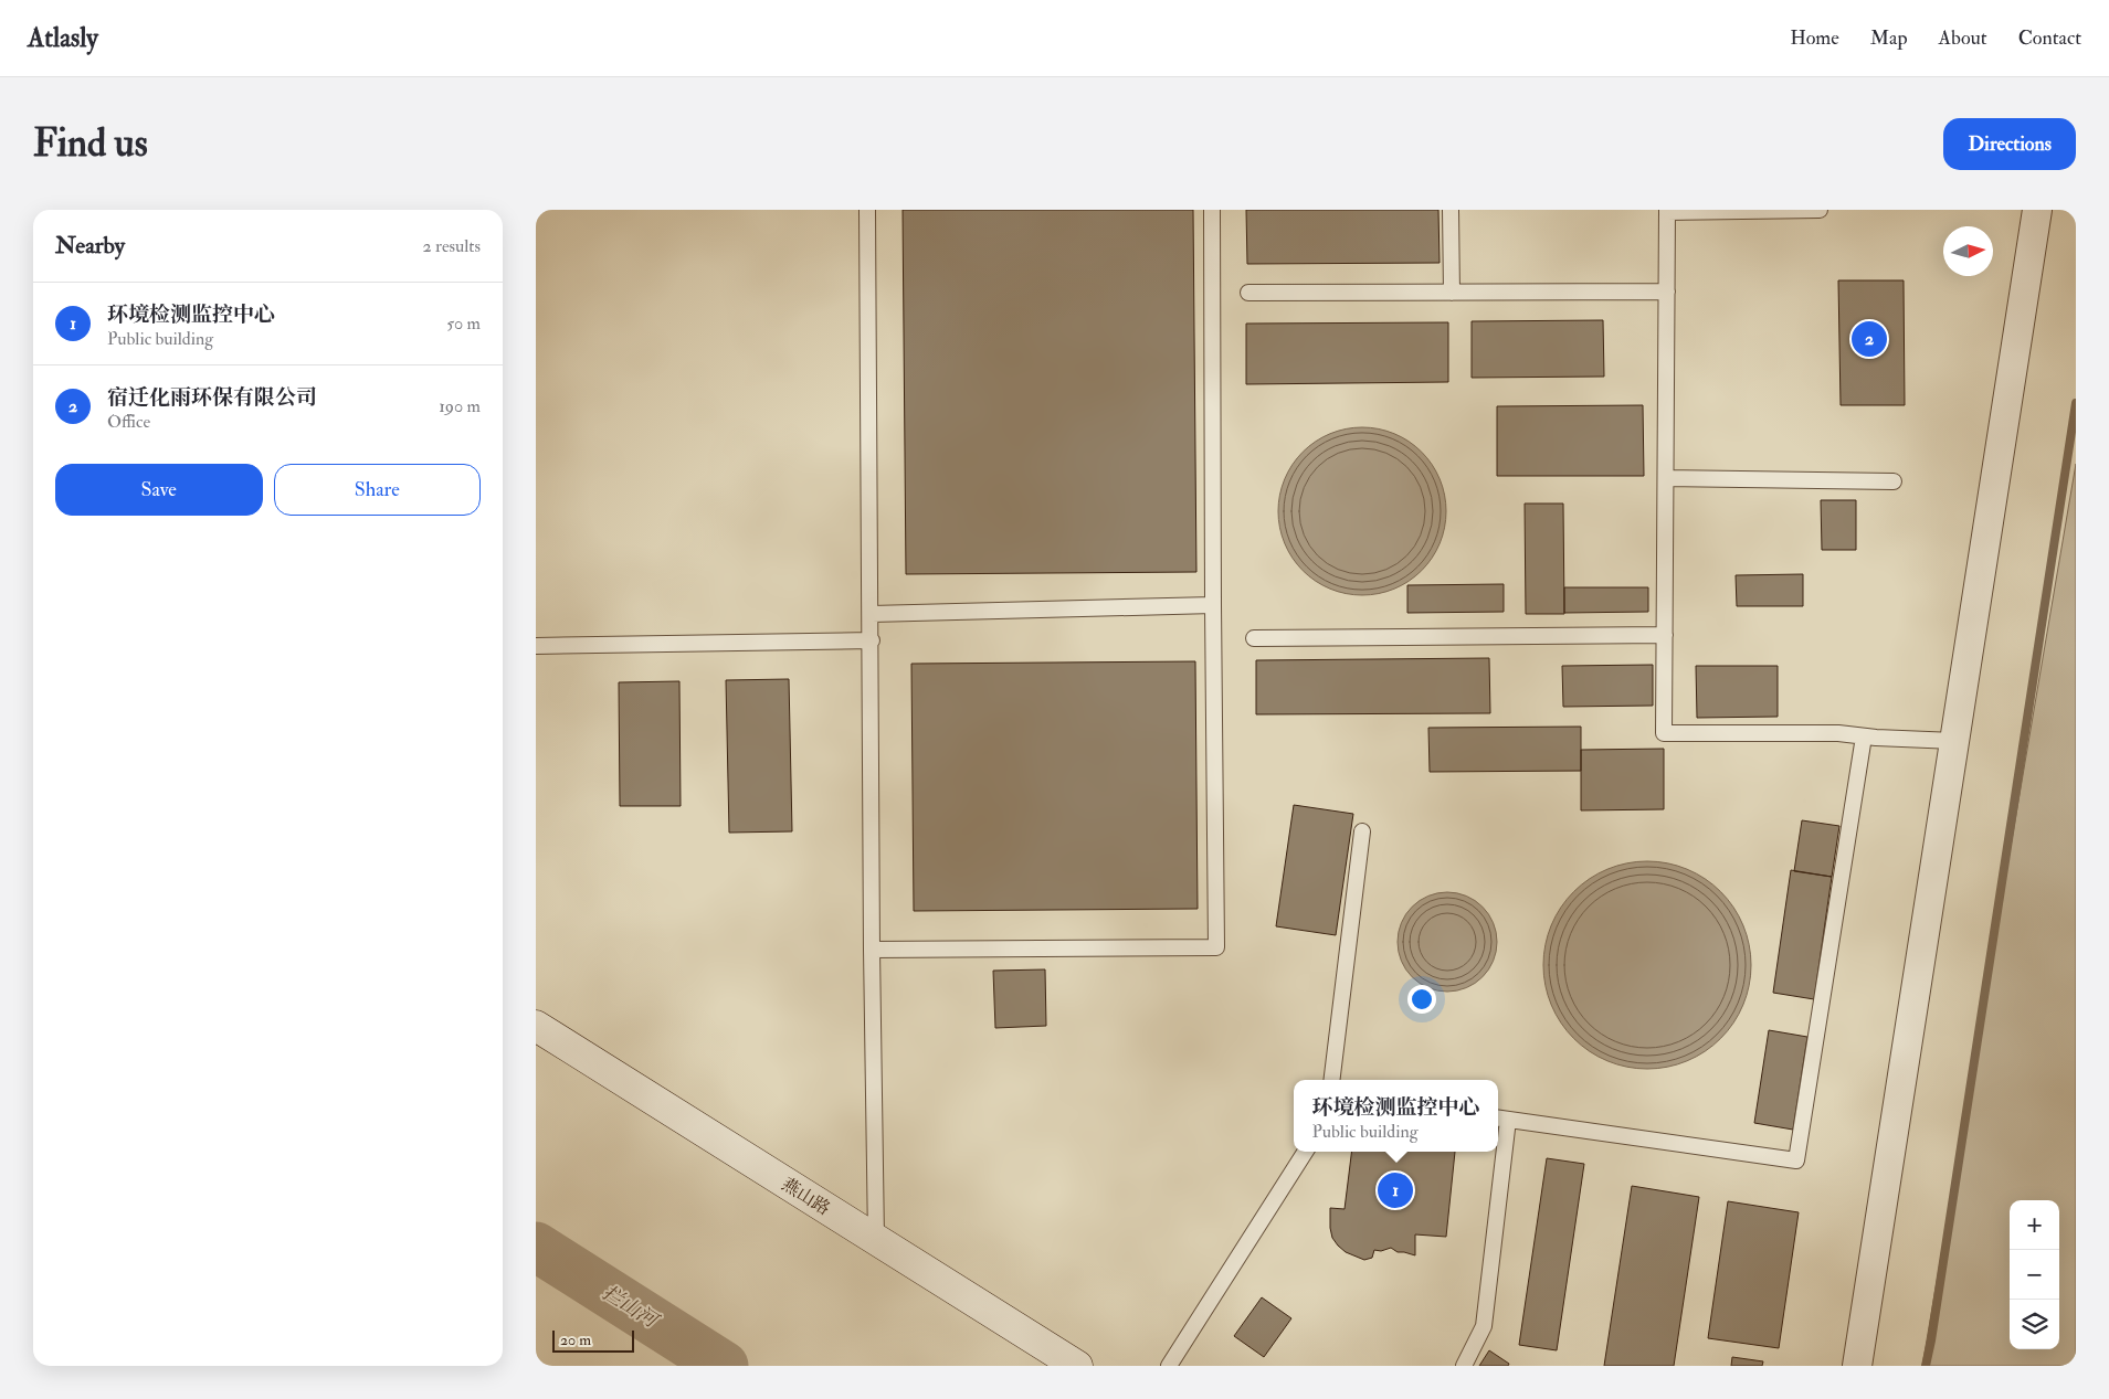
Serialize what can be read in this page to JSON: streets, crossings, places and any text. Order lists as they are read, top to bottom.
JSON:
{
  "streets": {
    "street": ["燕山路"]
  },
  "water": ["拦山河"],
  "scale_bar": "20 m",
  "north": "right",
  "page": {
    "header": "Atlasly",
    "nav": [
      "Home",
      "Map",
      "About",
      "Contact"
    ],
    "buttons": [
      "Directions",
      ["Save", "Share"]
    ],
    "title": "Find us",
    "heading": ["Nearby", "2 results"],
    "list": [
      {
        "mark": "1",
        "name": "环境检测监控中心",
        "note": "Public building",
        "value": "50 m"
      },
      {
        "mark": "2",
        "name": "宿迁化雨环保有限公司",
        "note": "Office",
        "value": "190 m"
      }
    ],
    "pins": ["2", "1"],
    "popup": ["环境检测监控中心", "Public building"],
    "map_buttons": ["+", "−"],
    "scale": "20 m"
  }
}
